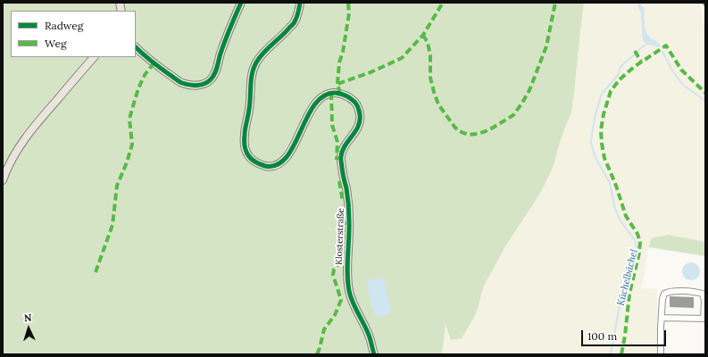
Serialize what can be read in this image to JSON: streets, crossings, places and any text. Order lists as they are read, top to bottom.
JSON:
{
  "streets": {
    "main road": ["Klosterstraße"]
  },
  "water": ["Küchelbächel"],
  "legend": ["Radweg", "Weg"],
  "scale_bar": "100 m",
  "north": "top"
}
